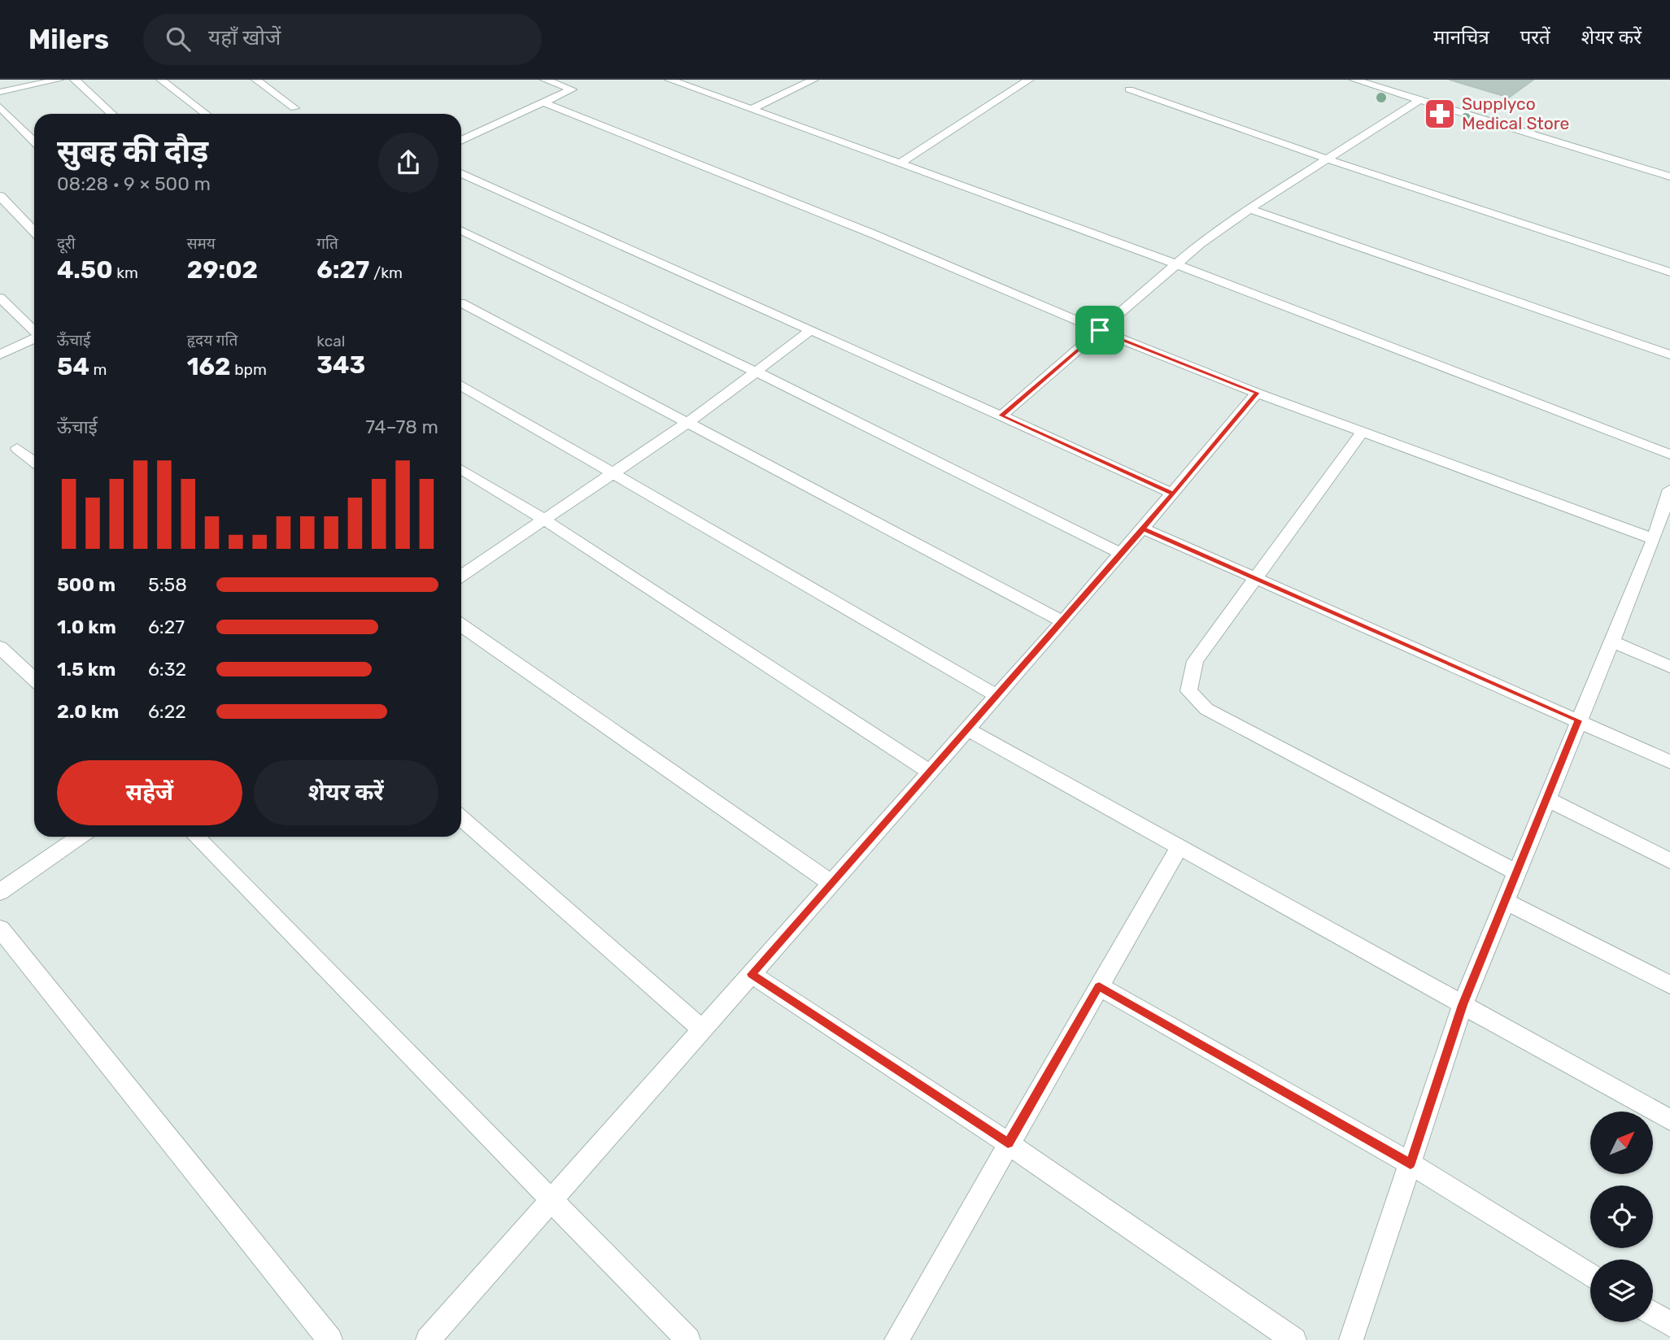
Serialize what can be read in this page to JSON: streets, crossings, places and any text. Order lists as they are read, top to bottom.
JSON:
{
  "places": {
    "pharmacy": ["Supplyco Medical Store"]
  },
  "north": "top right",
  "page": {
    "header": "Milers",
    "search": "यहाँ खोजें",
    "nav": ["मानचित्र", "परतें", "शेयर करें"],
    "heading": ["सुबह की दौड़", "08:28 · 9 × 500 m"],
    "stats": [
      ["दूरी", "4.50 km"],
      ["समय", "29:02"],
      ["गति", "6:27 /km"],
      ["ऊँचाई", "54 m"],
      ["हृदय गति", "162 bpm"],
      ["kcal", "343"]
    ],
    "chart": ["ऊँचाई", "74–78 m"],
    "list": [
      {
        "name": "500 m",
        "note": "5:58"
      },
      {
        "name": "1.0 km",
        "note": "6:27"
      },
      {
        "name": "1.5 km",
        "note": "6:32"
      },
      {
        "name": "2.0 km",
        "note": "6:22"
      }
    ],
    "buttons": ["सहेजें", "शेयर करें"]
  }
}
